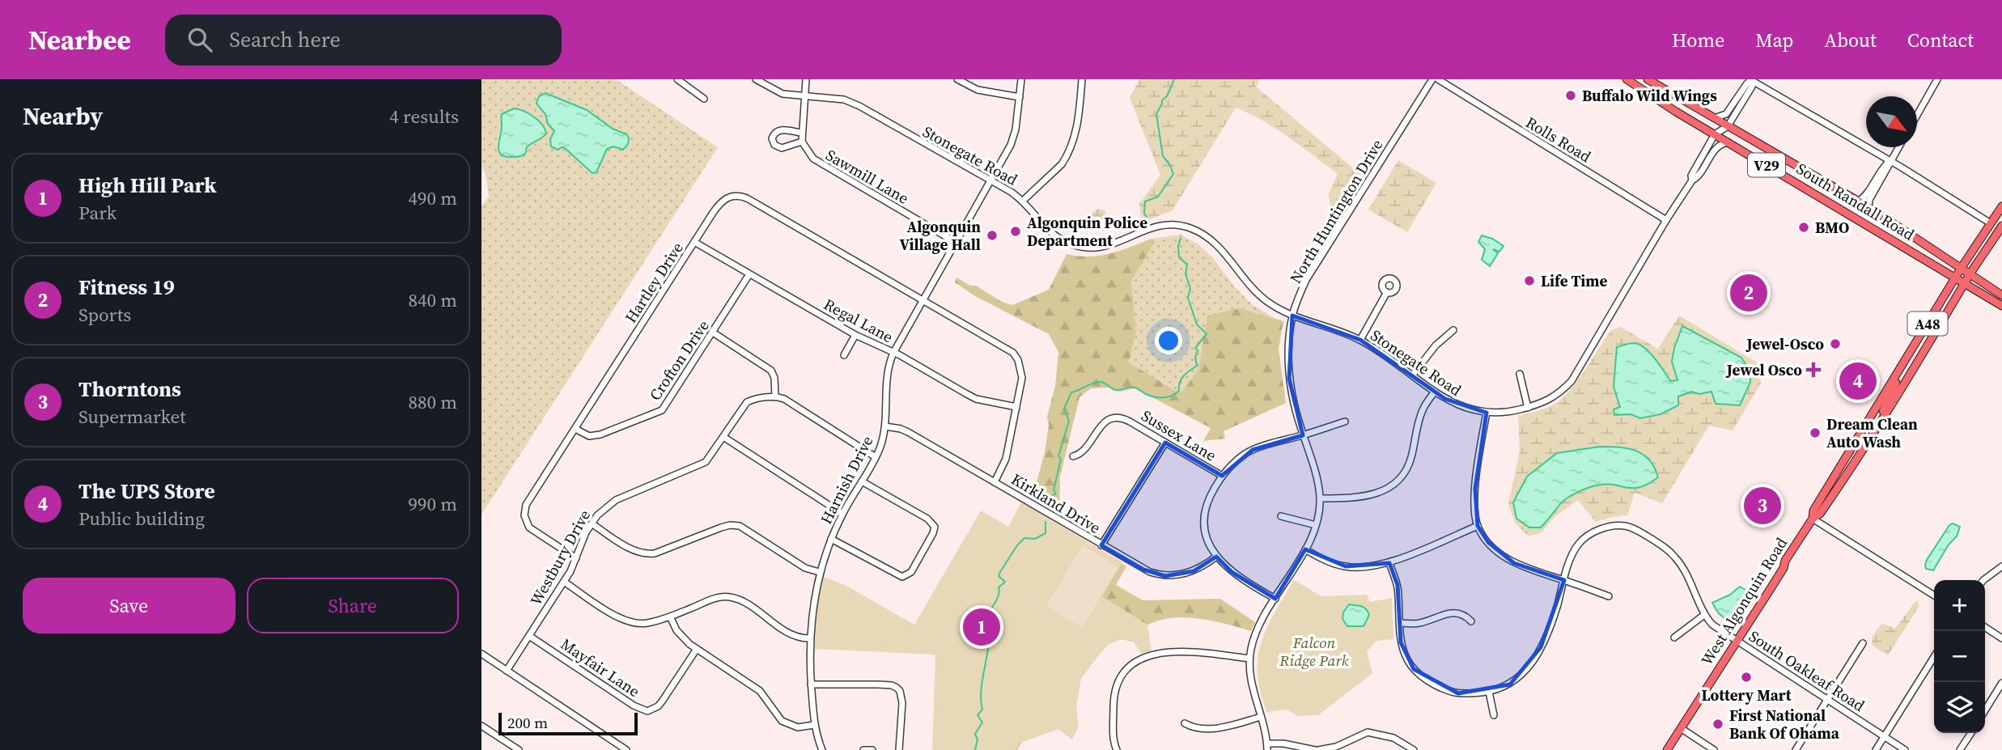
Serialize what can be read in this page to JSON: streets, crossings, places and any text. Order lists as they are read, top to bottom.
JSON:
{
  "streets": {
    "main road": [
      "V29",
      "South Randall Road",
      "A48",
      "West Algonquin Road"
    ],
    "street": [
      "Rolls Road",
      "Stonegate Road",
      "Sawmill Lane",
      "North Huntington Drive",
      "Hartley Drive",
      "Regal Lane",
      "Crofton Drive",
      "Sussex Lane",
      "Harnish Drive",
      "Kirkland Drive",
      "Westbury Drive",
      "Mayfair Lane",
      "South Oakleaf Road"
    ]
  },
  "crossings": [
    ["Rolls Road", "Stonegate Road"],
    ["Stonegate Road", "South Randall Road"],
    ["Stonegate Road", "North Huntington Drive"],
    ["Stonegate Road", "Harnish Drive"],
    ["V29", "South Randall Road"],
    ["V29", "A48"],
    ["V29", "West Algonquin Road"],
    ["Sawmill Lane", "Harnish Drive"],
    ["South Randall Road", "West Algonquin Road"],
    ["North Huntington Drive", "Sussex Lane"],
    ["North Huntington Drive", "Kirkland Drive"],
    ["Hartley Drive", "Regal Lane"],
    ["Hartley Drive", "Crofton Drive"],
    ["Hartley Drive", "Harnish Drive"],
    ["Hartley Drive", "Kirkland Drive"],
    ["Hartley Drive", "Westbury Drive"],
    ["Regal Lane", "Crofton Drive"],
    ["Regal Lane", "Harnish Drive"],
    ["A48", "West Algonquin Road"],
    ["Sussex Lane", "Kirkland Drive"],
    ["Harnish Drive", "Kirkland Drive"],
    ["Westbury Drive", "Mayfair Lane"],
    ["West Algonquin Road", "South Oakleaf Road"]
  ],
  "parks": ["Falcon Ridge Park"],
  "places": {
    "other": [
      "Buffalo Wild Wings",
      "BMO",
      "Algonquin Police Department",
      "Algonquin Village Hall",
      "Life Time",
      "Jewel-Osco",
      "Dream Clean Auto Wash",
      "Lottery Mart",
      "First National Bank Of Ohama"
    ],
    "health": ["Jewel Osco"]
  },
  "scale_bar": "200 m",
  "north": "bottom right",
  "page": {
    "header": "Nearbee",
    "search": "Search here",
    "nav": [
      "Home",
      "Map",
      "About",
      "Contact"
    ],
    "heading": ["Nearby", "4 results"],
    "list": [
      {
        "mark": "1",
        "name": "High Hill Park",
        "note": "Park",
        "value": "490 m"
      },
      {
        "mark": "2",
        "name": "Fitness 19",
        "note": "Sports",
        "value": "840 m"
      },
      {
        "mark": "3",
        "name": "Thorntons",
        "note": "Supermarket",
        "value": "880 m"
      },
      {
        "mark": "4",
        "name": "The UPS Store",
        "note": "Public building",
        "value": "990 m"
      }
    ],
    "pins": [
      "2",
      "4",
      "3",
      "1"
    ],
    "buttons": ["Save", "Share"],
    "map_buttons": ["+", "−"],
    "scale": "200 m"
  }
}
